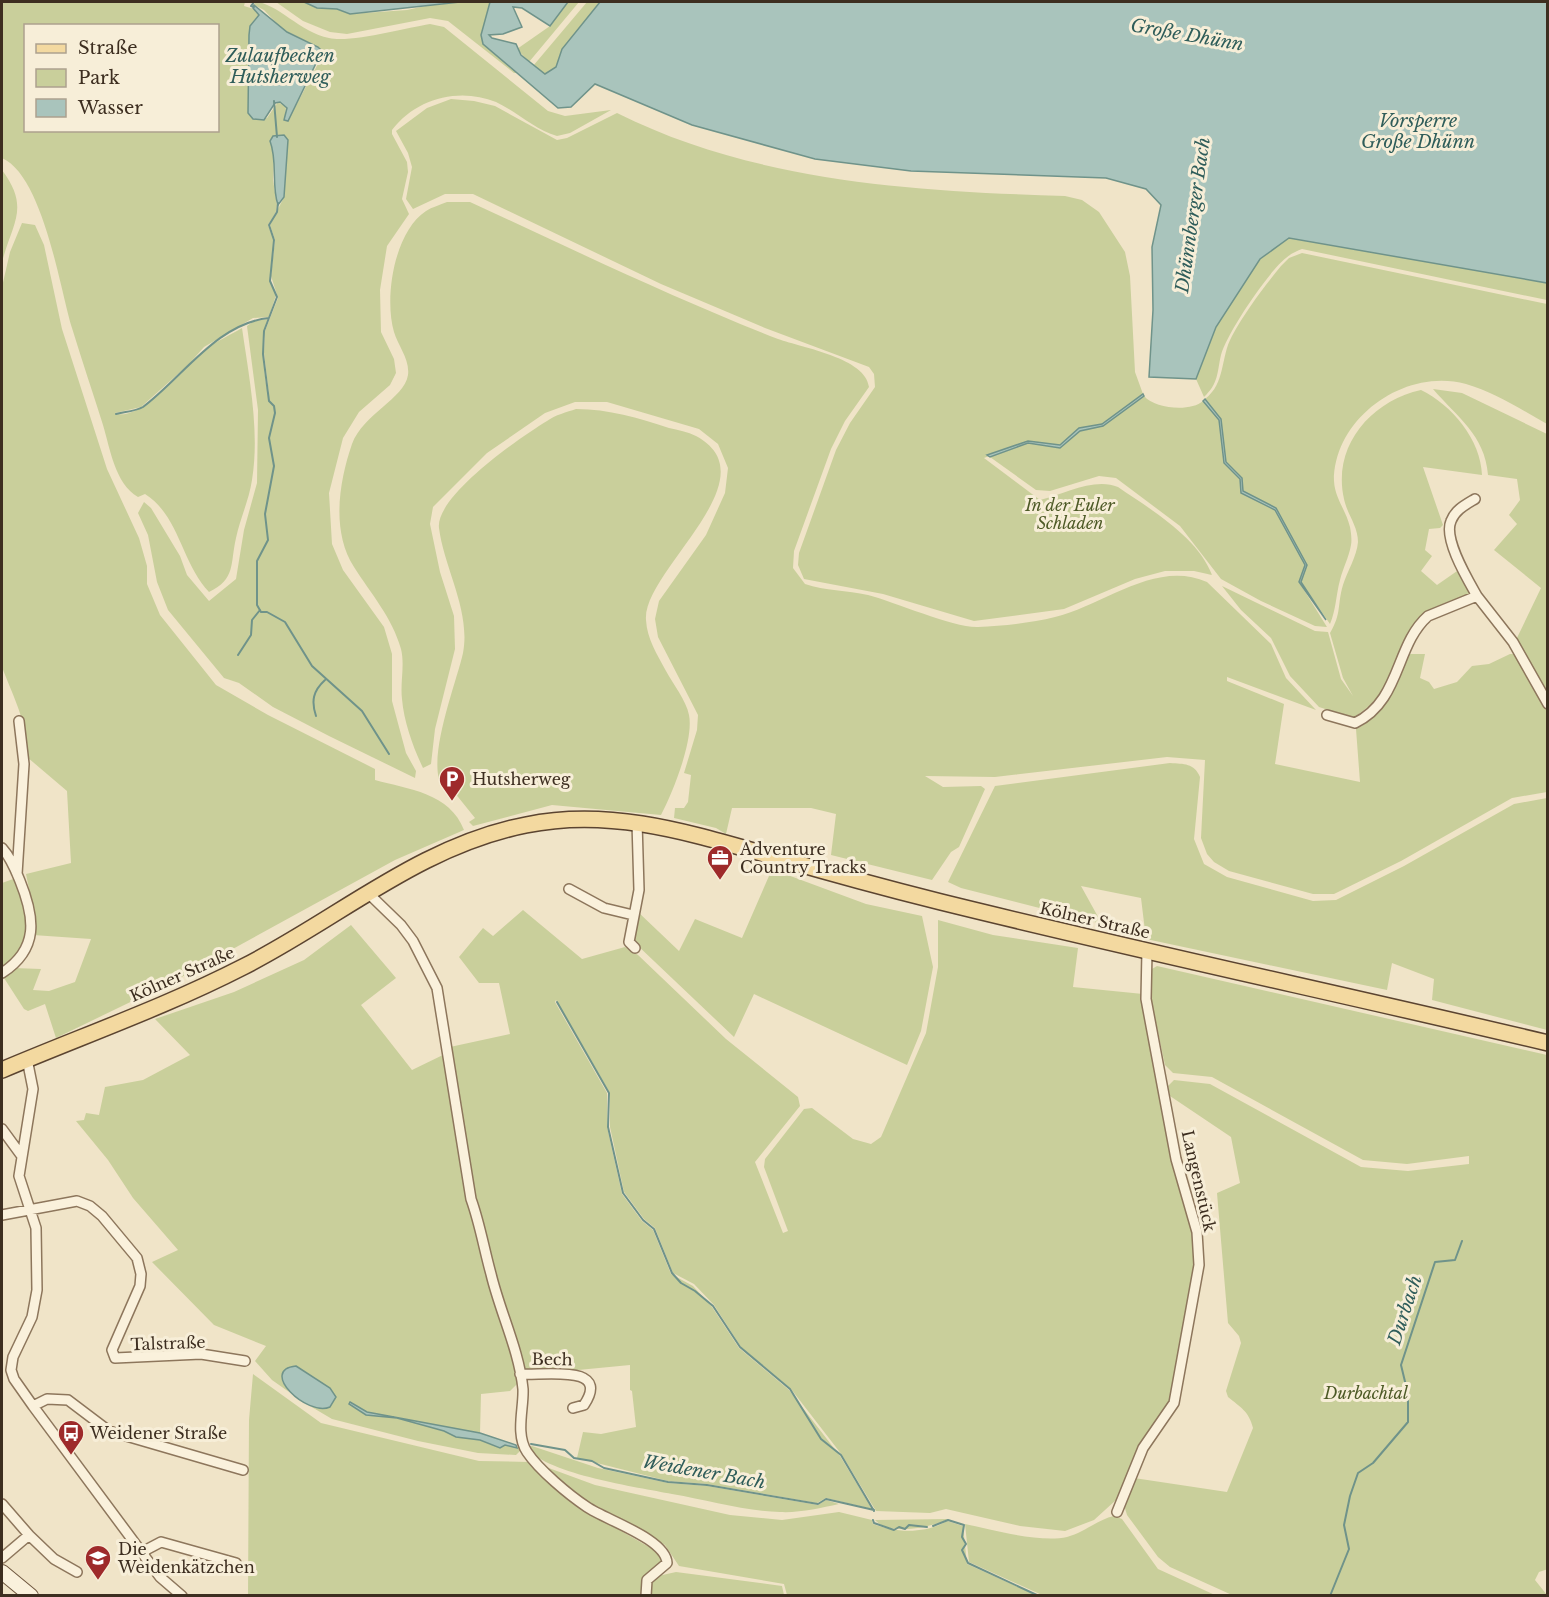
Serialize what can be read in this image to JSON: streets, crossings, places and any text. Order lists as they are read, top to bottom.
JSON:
{
  "streets": {
    "main road": ["Kölner Straße"],
    "street": ["Langenstück", "Talstraße", "Bech"]
  },
  "crossings": [
    ["Kölner Straße", "Langenstück"]
  ],
  "water": [
    "Große Dhünn",
    "Zulaufbecken Hutsherweg",
    "Vorsperre Große Dhünn",
    "Dhünnberger Bach",
    "Durbach",
    "Weidener Bach"
  ],
  "parks": ["In der Euler Schladen", "Durbachtal"],
  "places": {
    "parking": ["Hutsherweg"],
    "office": ["Adventure Country Tracks"],
    "bus stop": ["Weidener Straße"],
    "school or university": ["Die Weidenkätzchen"]
  },
  "legend": ["Straße", "Park", "Wasser"]
}
